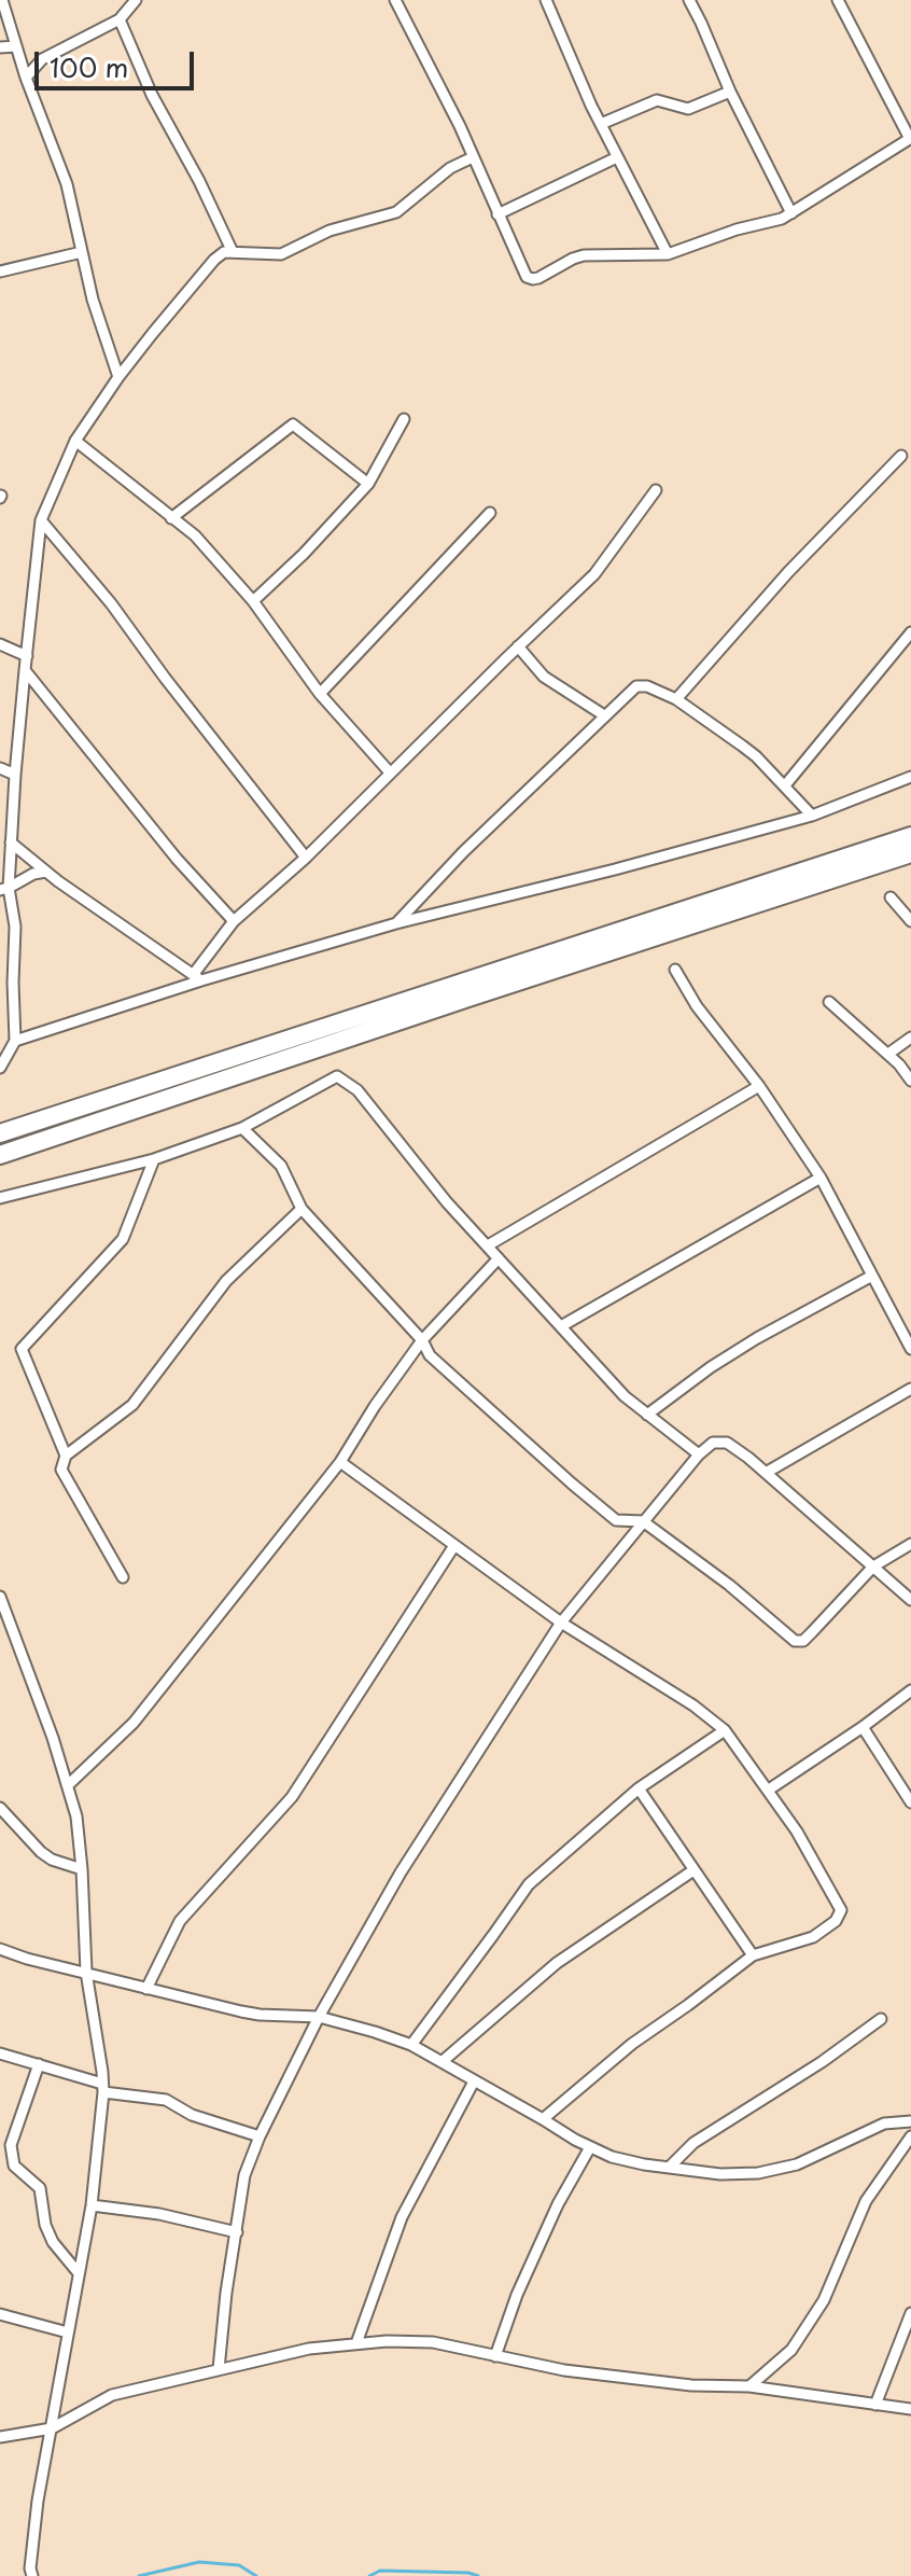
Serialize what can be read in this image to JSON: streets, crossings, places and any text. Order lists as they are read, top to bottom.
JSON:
{
  "scale_bar": "100 m"
}
